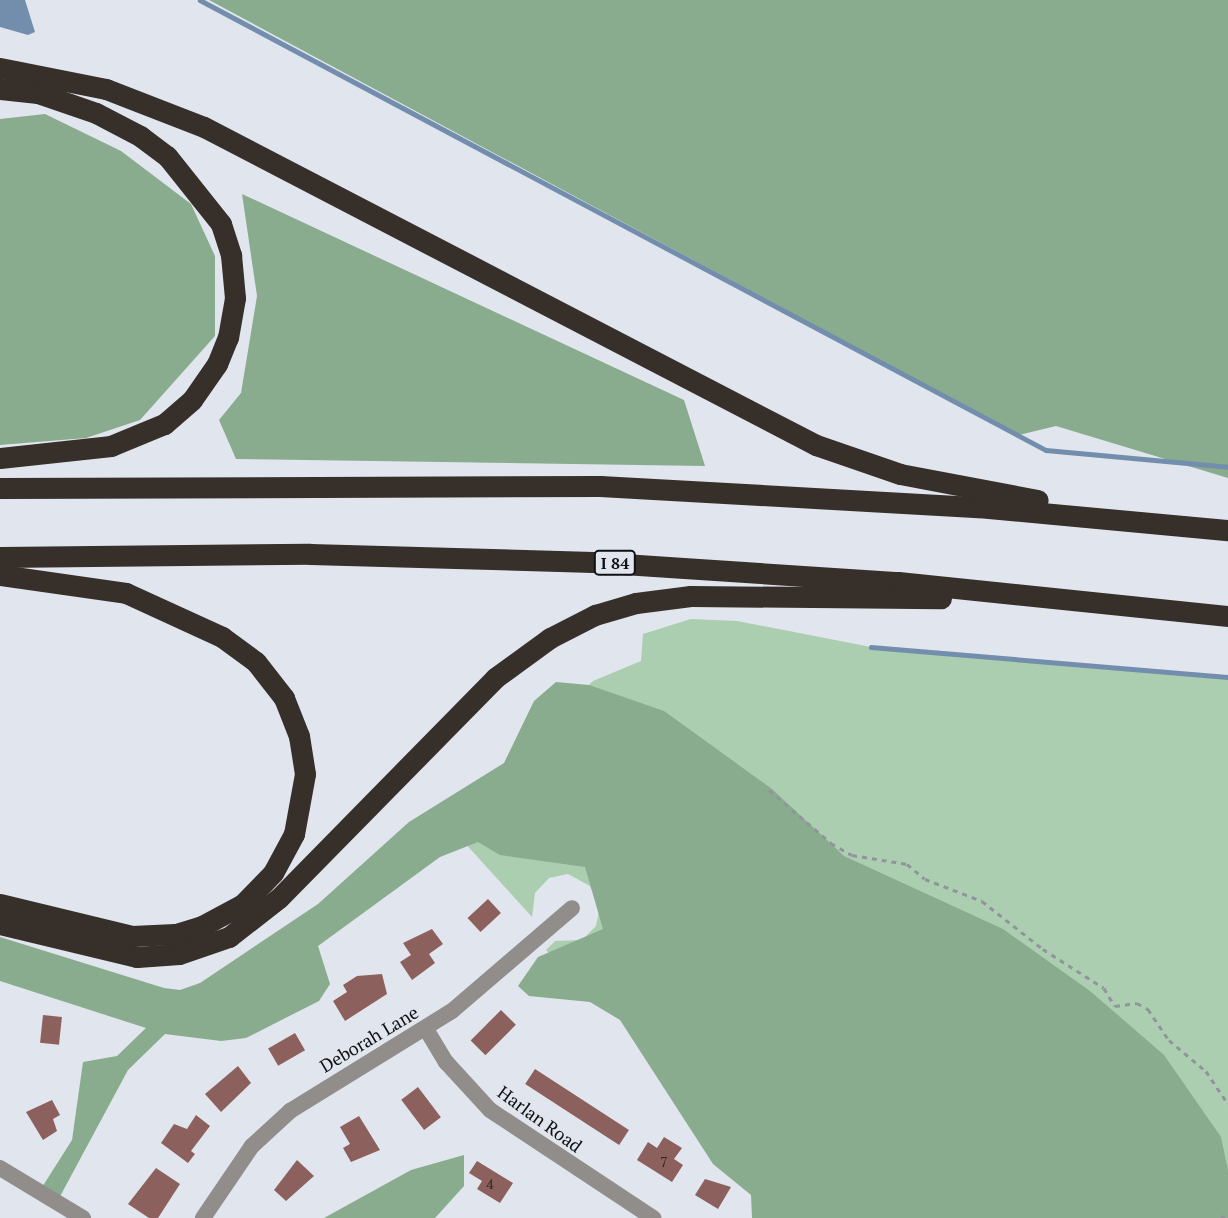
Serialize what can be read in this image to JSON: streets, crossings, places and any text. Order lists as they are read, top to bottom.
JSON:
{
  "streets": {
    "highway": ["I 84"],
    "street": ["Deborah Lane", "Harlan Road"]
  },
  "crossings": [
    ["Deborah Lane", "Harlan Road"]
  ],
  "house_numbers": ["7", "4"]
}
